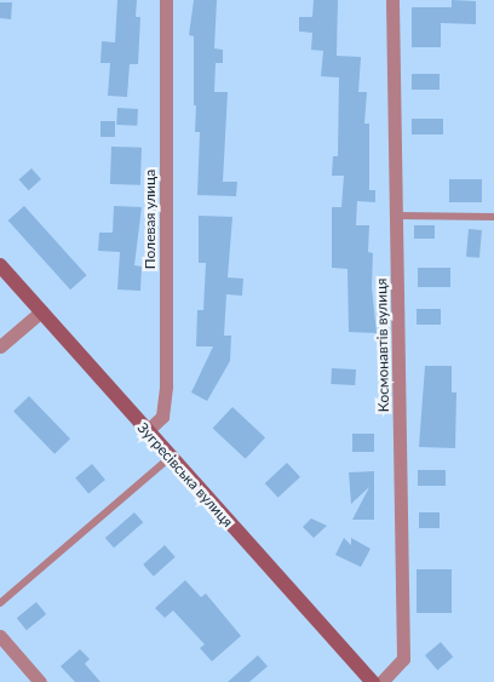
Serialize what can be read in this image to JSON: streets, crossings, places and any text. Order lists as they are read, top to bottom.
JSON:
{
  "streets": {
    "street": ["Полевая улица", "Космонавтів вулиця", "Зугресівська вулиця"]
  },
  "crossings": [
    ["Полевая улица", "Зугресівська вулиця"]
  ]
}
